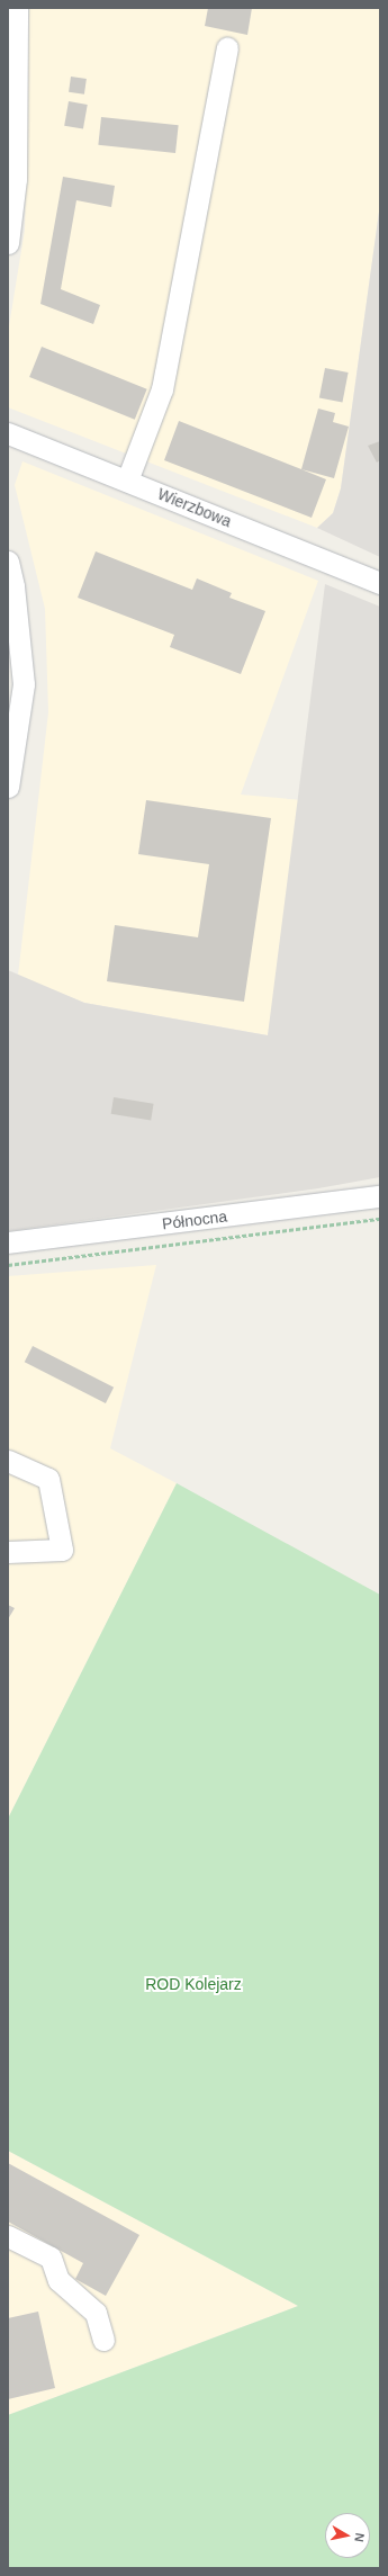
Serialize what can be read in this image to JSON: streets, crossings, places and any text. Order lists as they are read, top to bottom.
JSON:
{
  "streets": {
    "street": ["Wierzbowa", "Północna"]
  },
  "parks": ["ROD Kolejarz"],
  "north": "right"
}
